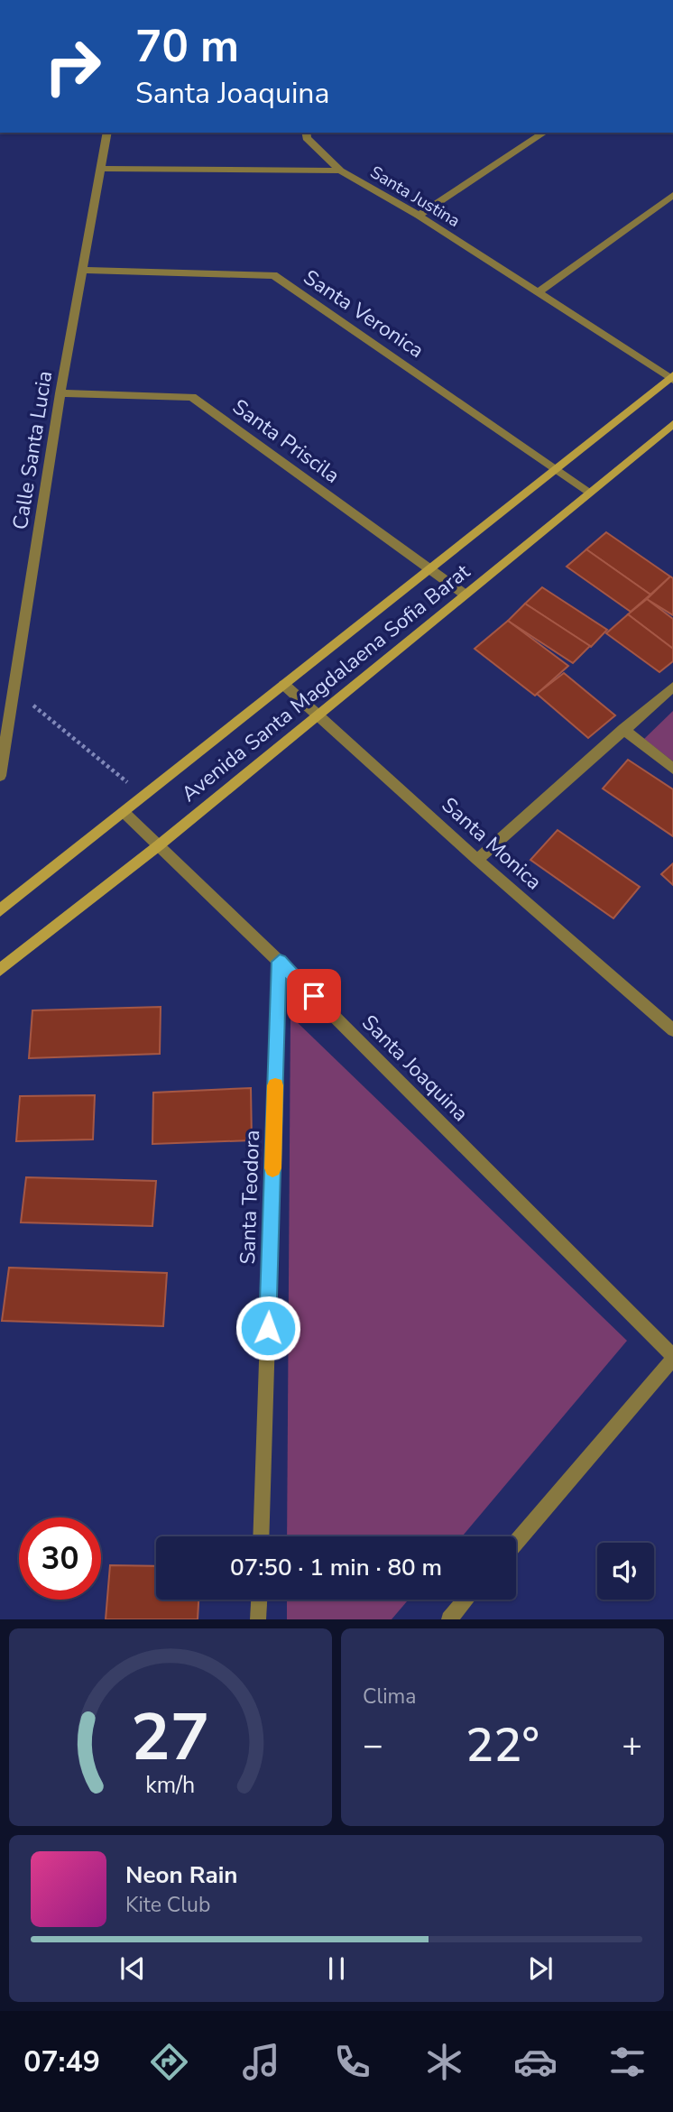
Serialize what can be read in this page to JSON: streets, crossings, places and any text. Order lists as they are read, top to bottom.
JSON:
{
  "streets": {
    "street": [
      "Santa Justina",
      "Santa Veronica",
      "Santa Priscila",
      "Calle Santa Lucia",
      "Avenida Santa Magdalaena Sofia Barat",
      "Santa Monica",
      "Santa Joaquina",
      "Santa Teodora"
    ]
  },
  "crossings": [
    ["Santa Justina", "Calle Santa Lucia"],
    ["Santa Justina", "Avenida Santa Magdalaena Sofia Barat"],
    ["Santa Veronica", "Calle Santa Lucia"],
    ["Santa Veronica", "Avenida Santa Magdalaena Sofia Barat"],
    ["Santa Priscila", "Calle Santa Lucia"],
    ["Santa Priscila", "Avenida Santa Magdalaena Sofia Barat"],
    ["Avenida Santa Magdalaena Sofia Barat", "Santa Monica"],
    ["Avenida Santa Magdalaena Sofia Barat", "Santa Joaquina"],
    ["Santa Joaquina", "Santa Teodora"]
  ],
  "page": {
    "turn": ["70 m", "Santa Joaquina"],
    "limit": "30",
    "trip": "07:50 · 1 min · 80 m",
    "tile": "Clima",
    "heat": ["−", "22°", "+"],
    "song": ["Neon Rain", "Kite Club"],
    "tabs": "07:49",
    "gauge": ["27", "km/h"]
  }
}
